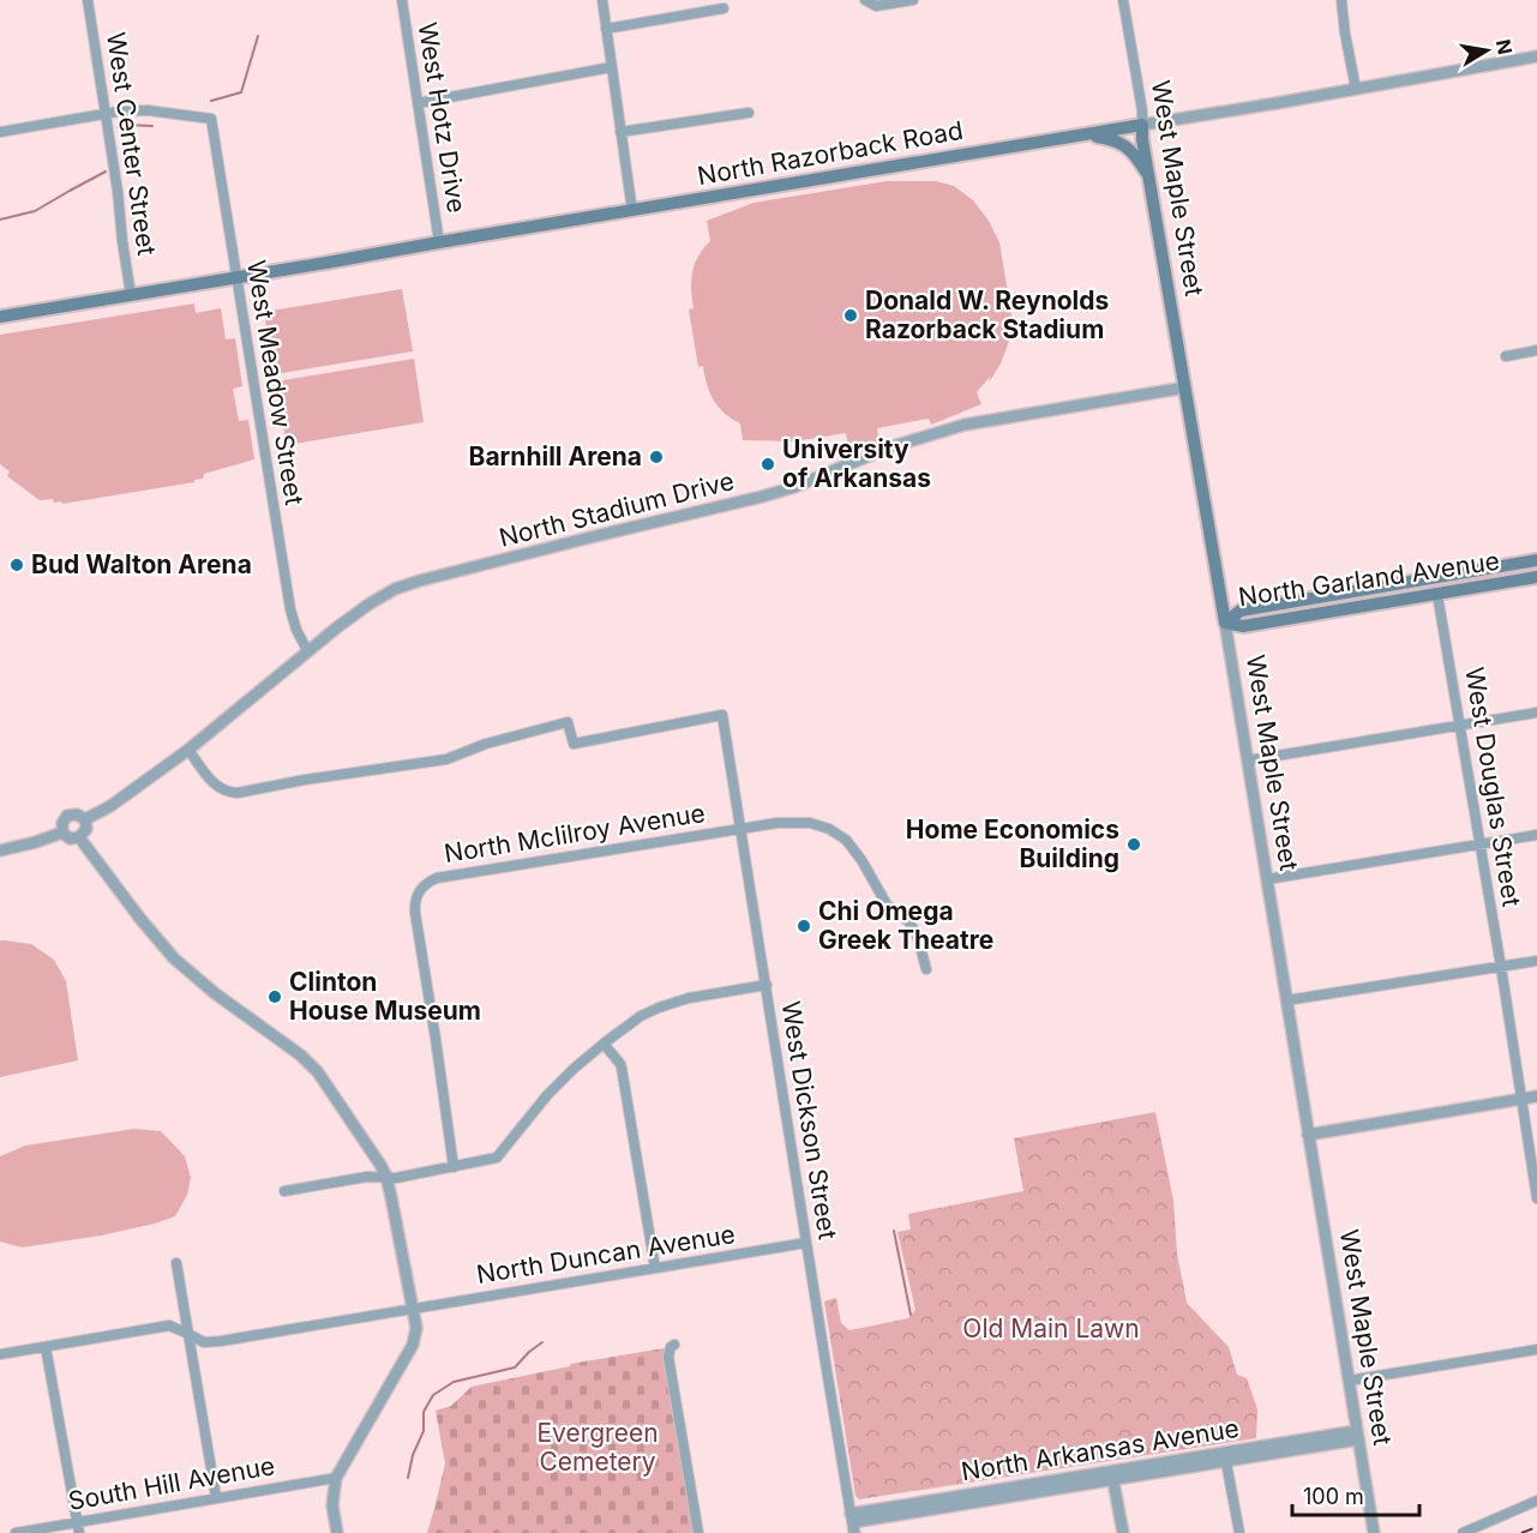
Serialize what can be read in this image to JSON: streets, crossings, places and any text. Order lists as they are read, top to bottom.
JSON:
{
  "streets": {
    "main road": ["North Razorback Road", "West Maple Street", "North Garland Avenue"],
    "street": [
      "West Hotz Drive",
      "West Center Street",
      "West Meadow Street",
      "North Stadium Drive",
      "West Douglas Street",
      "North McIilroy Avenue",
      "West Dickson Street",
      "North Duncan Avenue",
      "North Arkansas Avenue",
      "South Hill Avenue"
    ]
  },
  "crossings": [
    ["West Hotz Drive", "North Razorback Road"],
    ["West Center Street", "North Razorback Road"],
    ["West Center Street", "West Meadow Street"],
    ["North Razorback Road", "West Maple Street"],
    ["North Razorback Road", "West Meadow Street"],
    ["West Maple Street", "North Stadium Drive"],
    ["West Maple Street", "North Garland Avenue"],
    ["West Maple Street", "North Arkansas Avenue"],
    ["West Meadow Street", "North Stadium Drive"],
    ["North Stadium Drive", "West Dickson Street"],
    ["North Garland Avenue", "West Douglas Street"],
    ["North McIilroy Avenue", "West Dickson Street"],
    ["West Dickson Street", "North Duncan Avenue"],
    ["West Dickson Street", "North Arkansas Avenue"]
  ],
  "parks": ["Old Main Lawn", "Evergreen Cemetery"],
  "places": [
    "Donald W. Reynolds Razorback Stadium",
    "Barnhill Arena",
    "University of Arkansas",
    "Bud Walton Arena",
    "Home Economics Building",
    "Chi Omega Greek Theatre",
    "Clinton House Museum"
  ],
  "scale_bar": "100 m",
  "north": "right"
}
